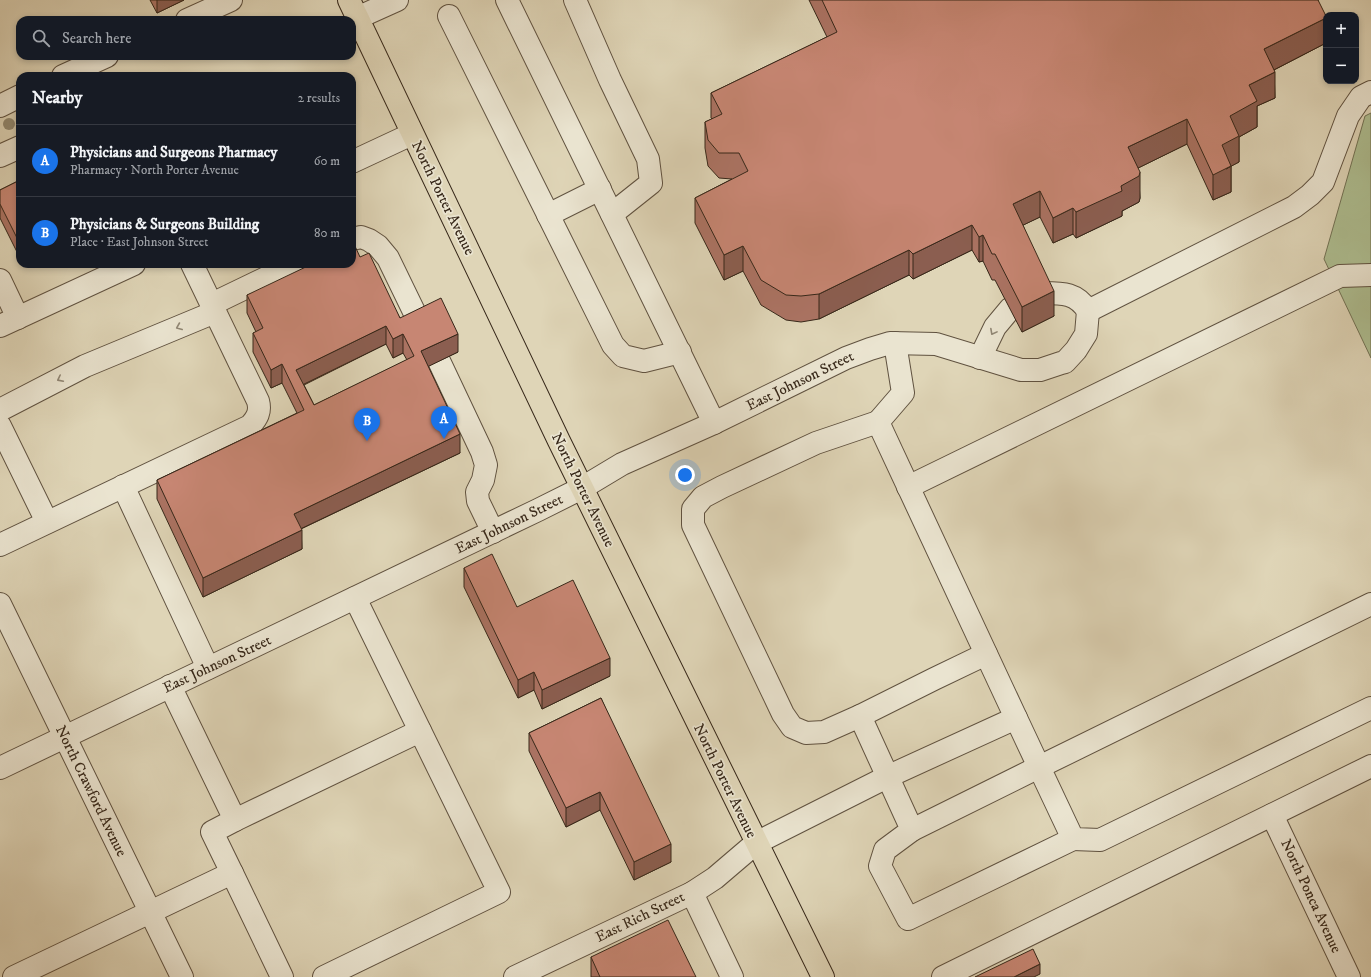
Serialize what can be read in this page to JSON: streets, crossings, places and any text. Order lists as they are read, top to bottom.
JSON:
{
  "streets": {
    "main road": ["North Porter Avenue"],
    "street": [
      "East Johnson Street",
      "North Crawford Avenue",
      "North Ponca Avenue",
      "East Rich Street"
    ]
  },
  "crossings": [
    ["North Porter Avenue", "East Johnson Street"],
    ["North Porter Avenue", "East Rich Street"],
    ["East Johnson Street", "North Crawford Avenue"]
  ],
  "page": {
    "map_buttons": ["+", "−"],
    "search": "Search here",
    "heading": ["Nearby", "2 results"],
    "list": [
      {
        "mark": "A",
        "name": "Physicians and Surgeons Pharmacy",
        "note": "Pharmacy · North Porter Avenue",
        "value": "60 m"
      },
      {
        "mark": "B",
        "name": "Physicians & Surgeons Building",
        "note": "Place · East Johnson Street",
        "value": "80 m"
      }
    ],
    "pins": ["A", "B"]
  }
}
